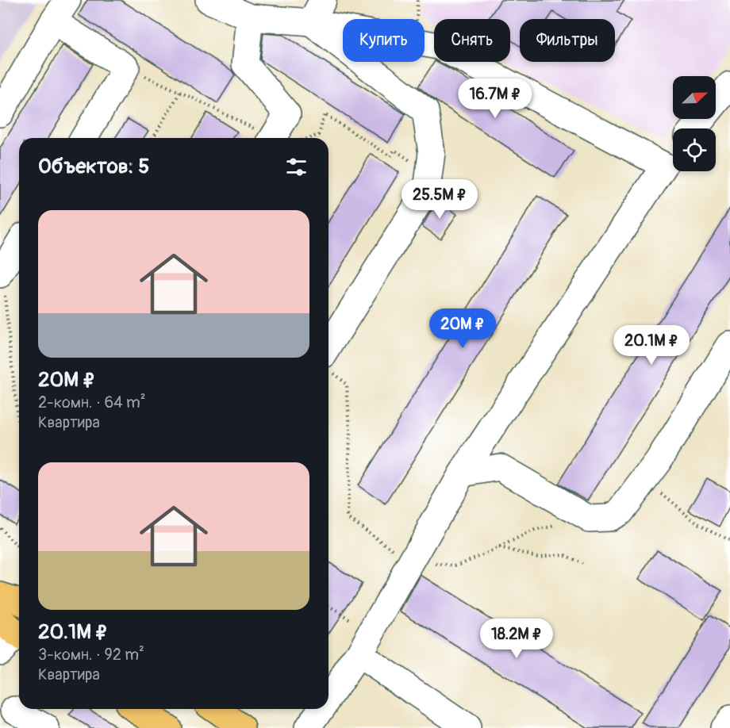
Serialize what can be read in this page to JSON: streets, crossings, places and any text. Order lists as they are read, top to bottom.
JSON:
{
  "north": "top right",
  "page": {
    "chip": ["Купить", "Снять", "Фильтры"],
    "price": [
      "16.7M ₽",
      "25.5M ₽",
      "20M ₽",
      "20.1M ₽",
      "18.2M ₽"
    ],
    "heading": "Объектов: 5",
    "list": [
      {
        "name": "20M ₽",
        "note": "2-комн. · 64 m² · Квартира"
      },
      {
        "name": "20.1M ₽",
        "note": "3-комн. · 92 m² · Квартира"
      }
    ]
  }
}
